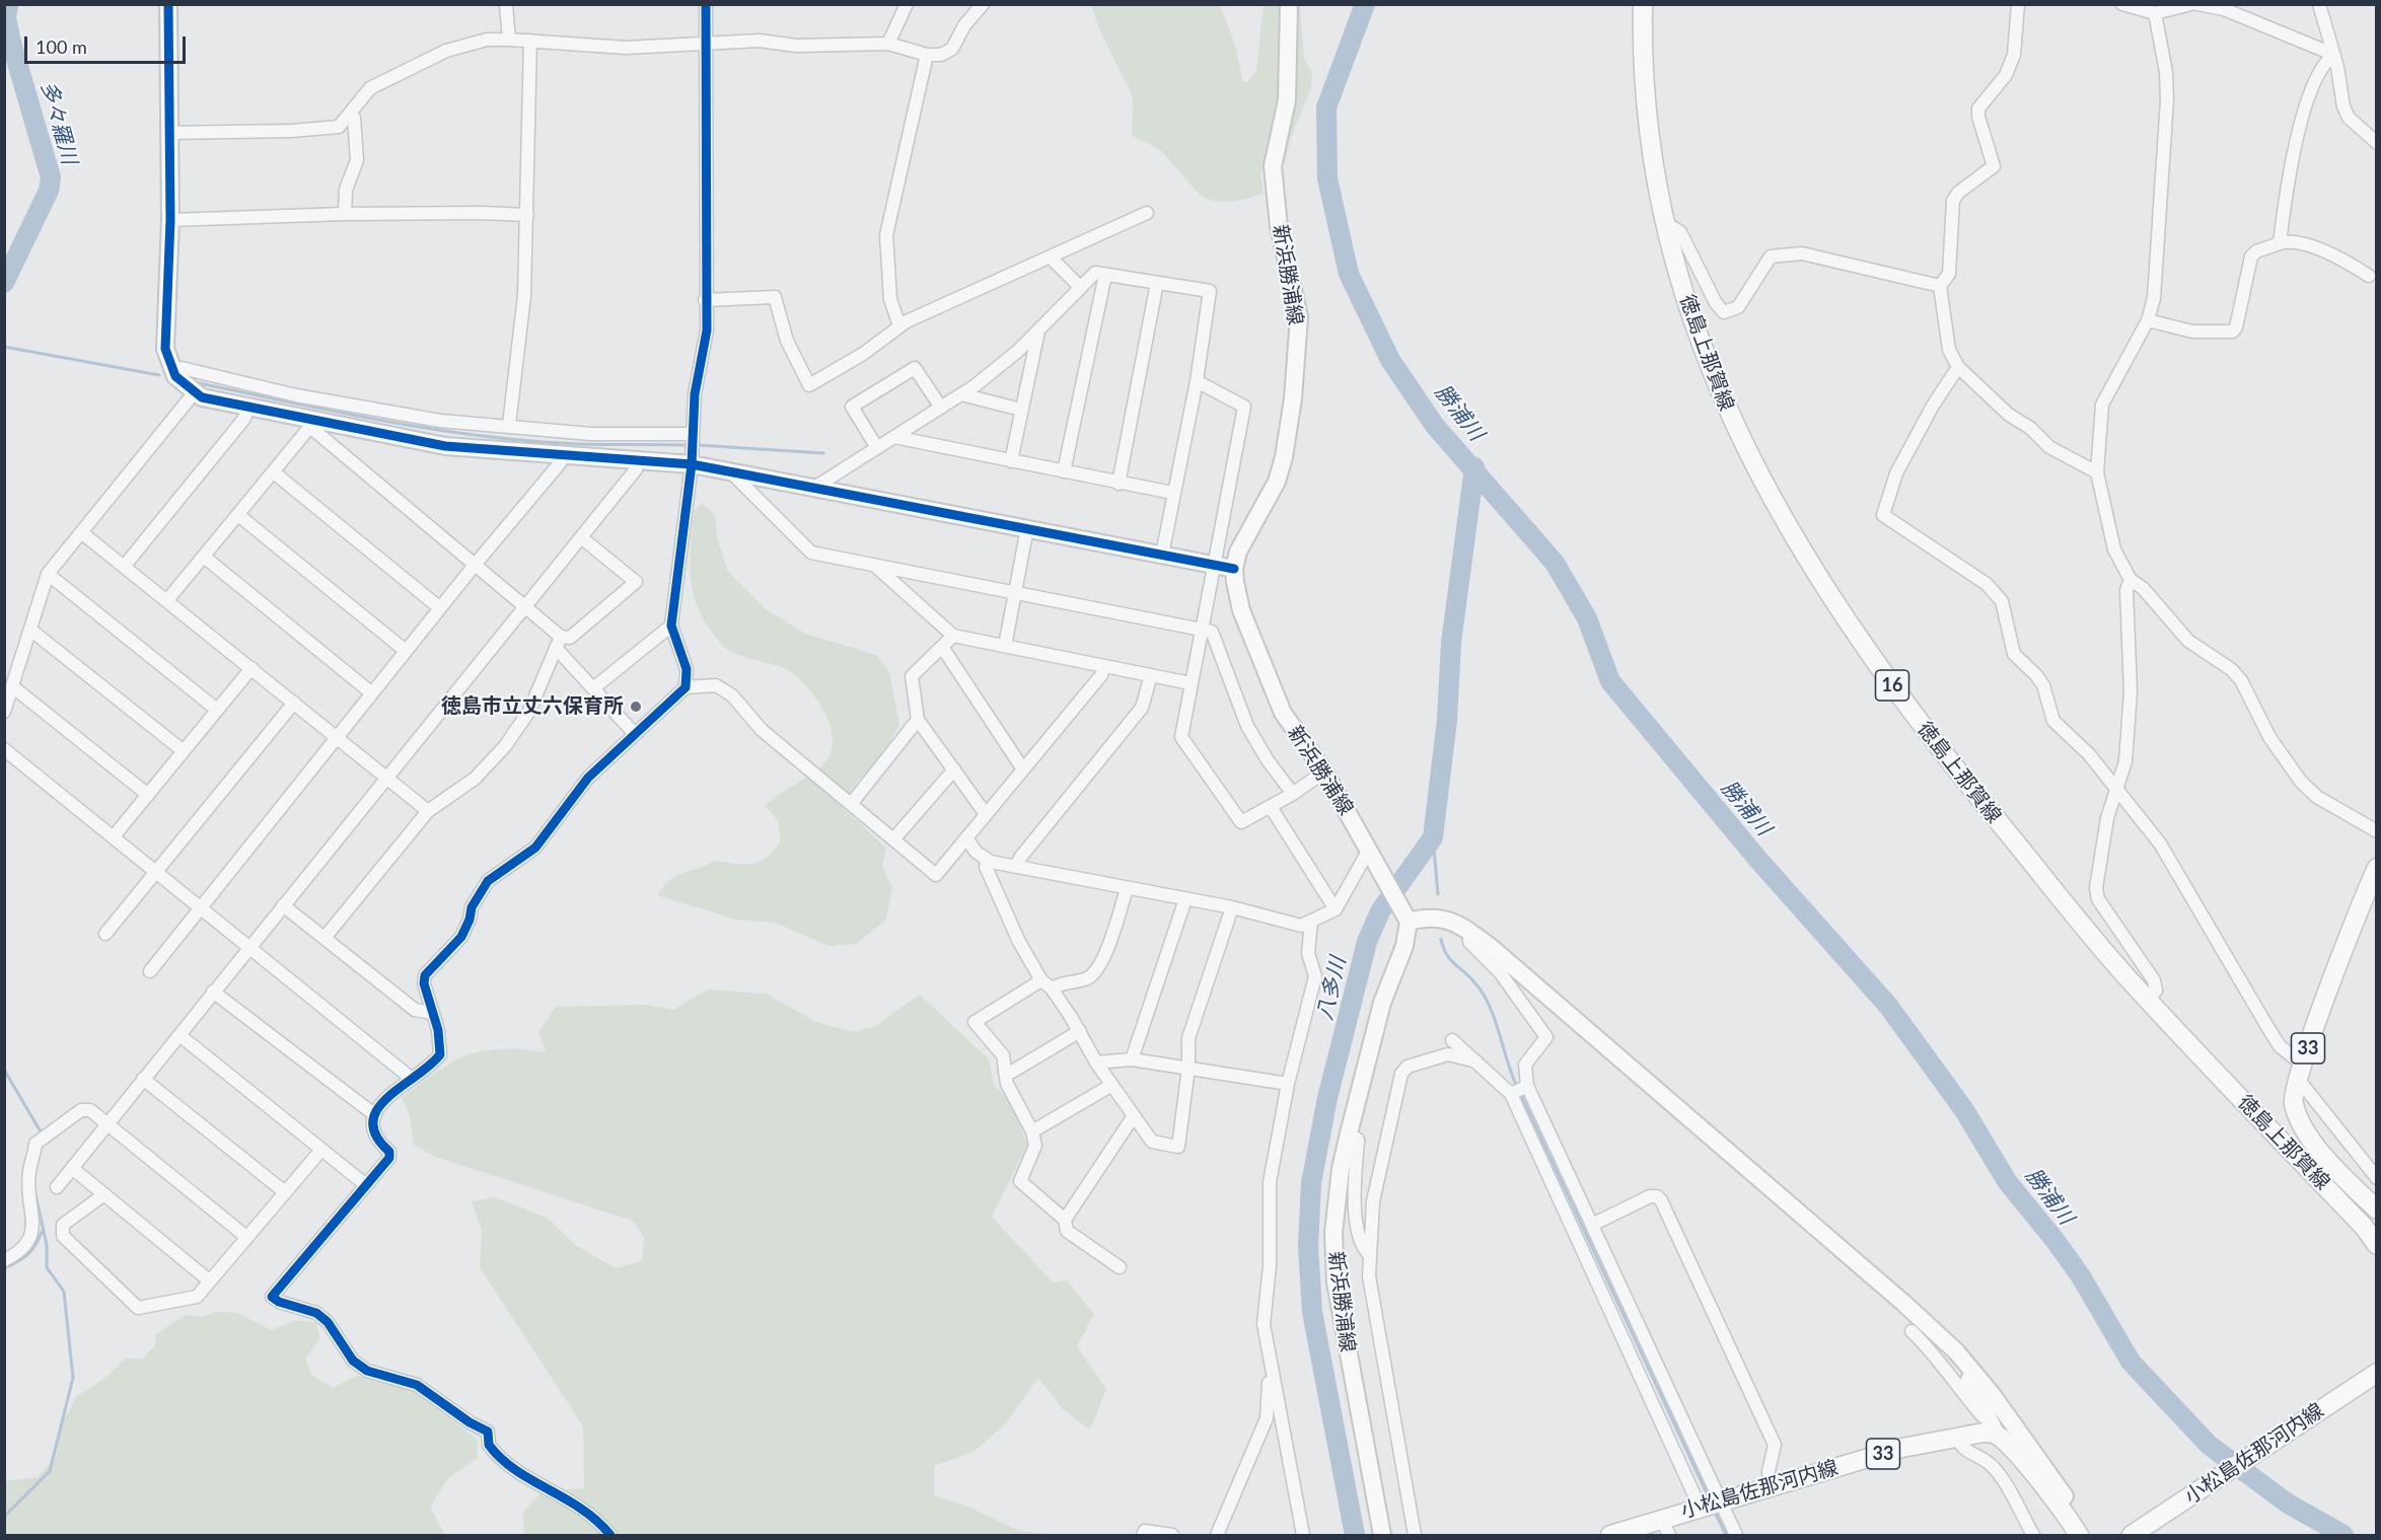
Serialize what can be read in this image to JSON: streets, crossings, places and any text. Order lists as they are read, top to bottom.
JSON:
{
  "streets": {
    "main road": [
      "徳島上那賀線",
      "16",
      "33",
      "小松島佐那河内線"
    ],
    "street": ["新浜勝浦線"]
  },
  "water": ["多々羅川", "勝浦川", "八多川"],
  "places": ["徳島市立丈六保育所"],
  "scale_bar": "100 m"
}
